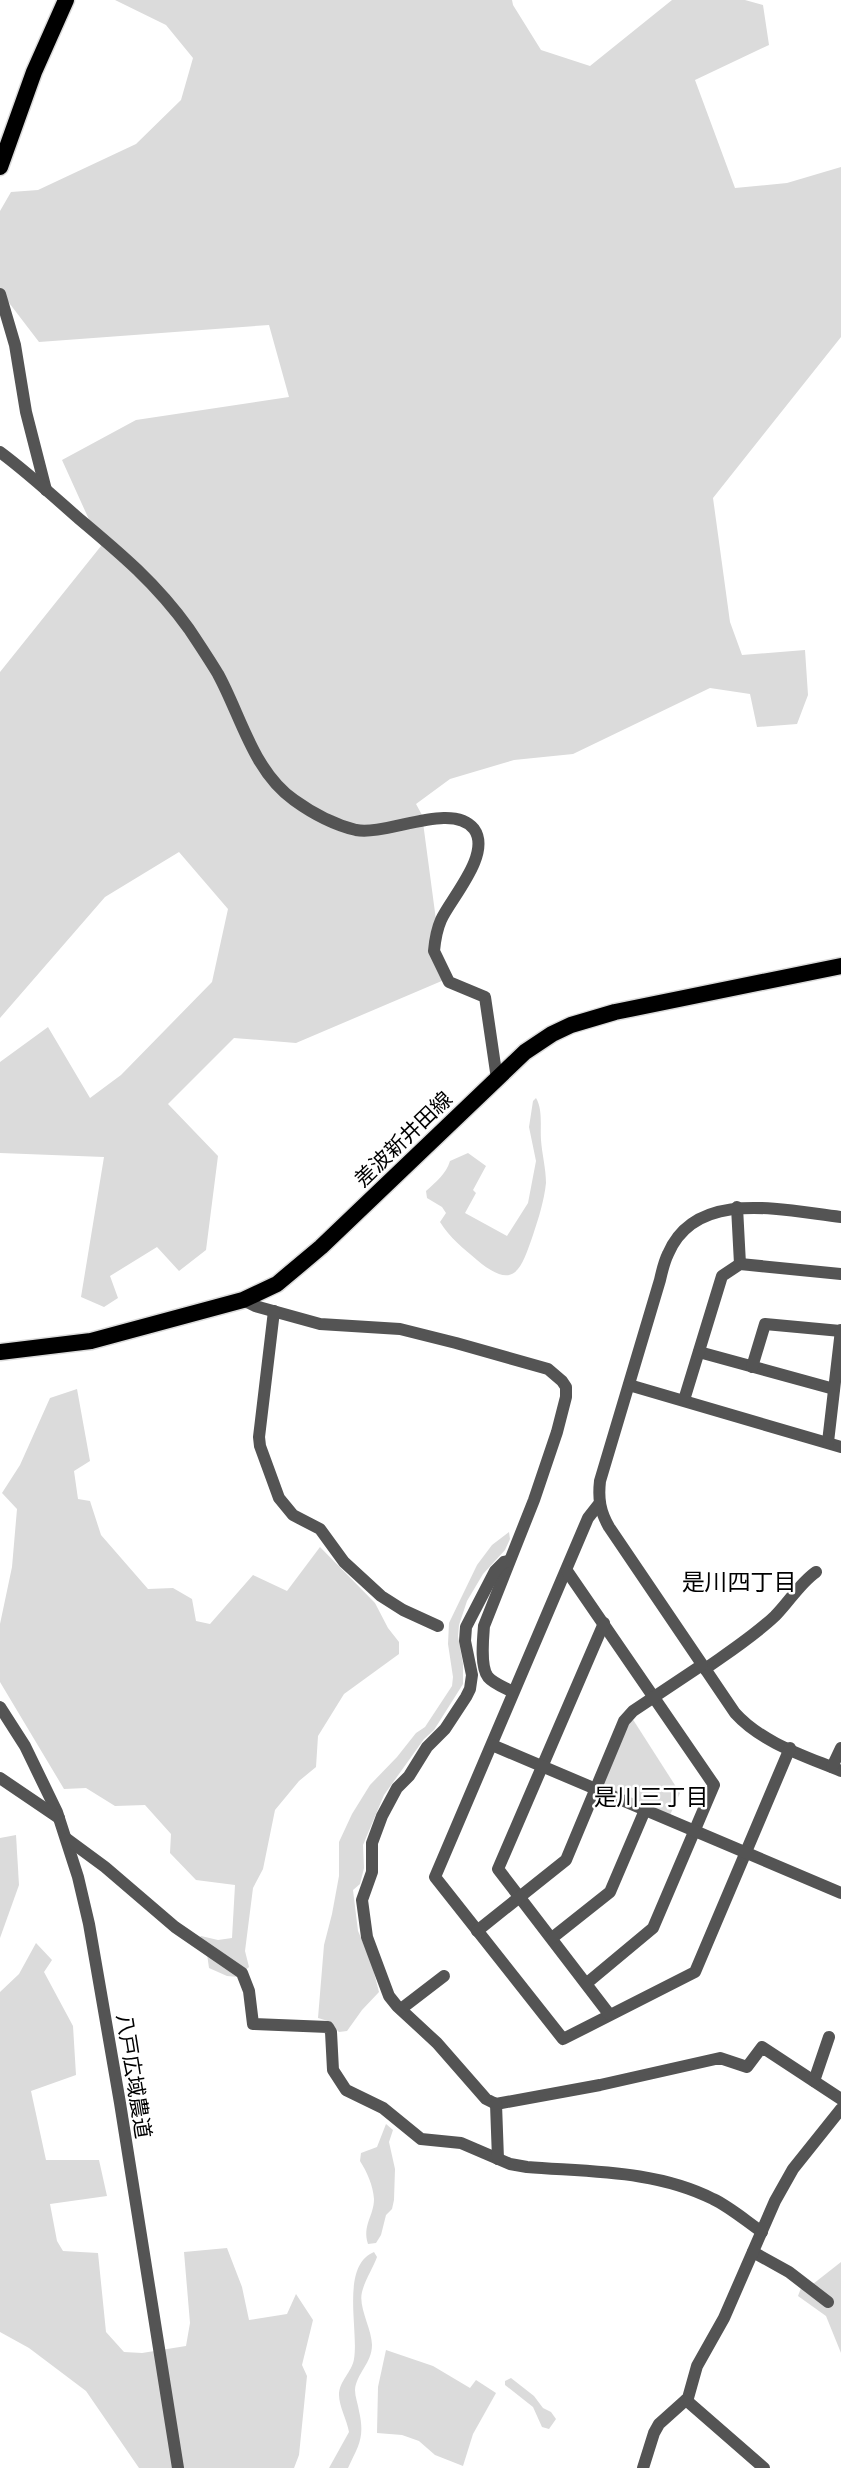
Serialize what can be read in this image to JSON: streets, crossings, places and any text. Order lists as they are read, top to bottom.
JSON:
{
  "streets": {
    "main road": ["差波新井田線"],
    "street": ["八戸広域農道"]
  },
  "districts": ["是川四丁目", "是川三丁目"]
}
